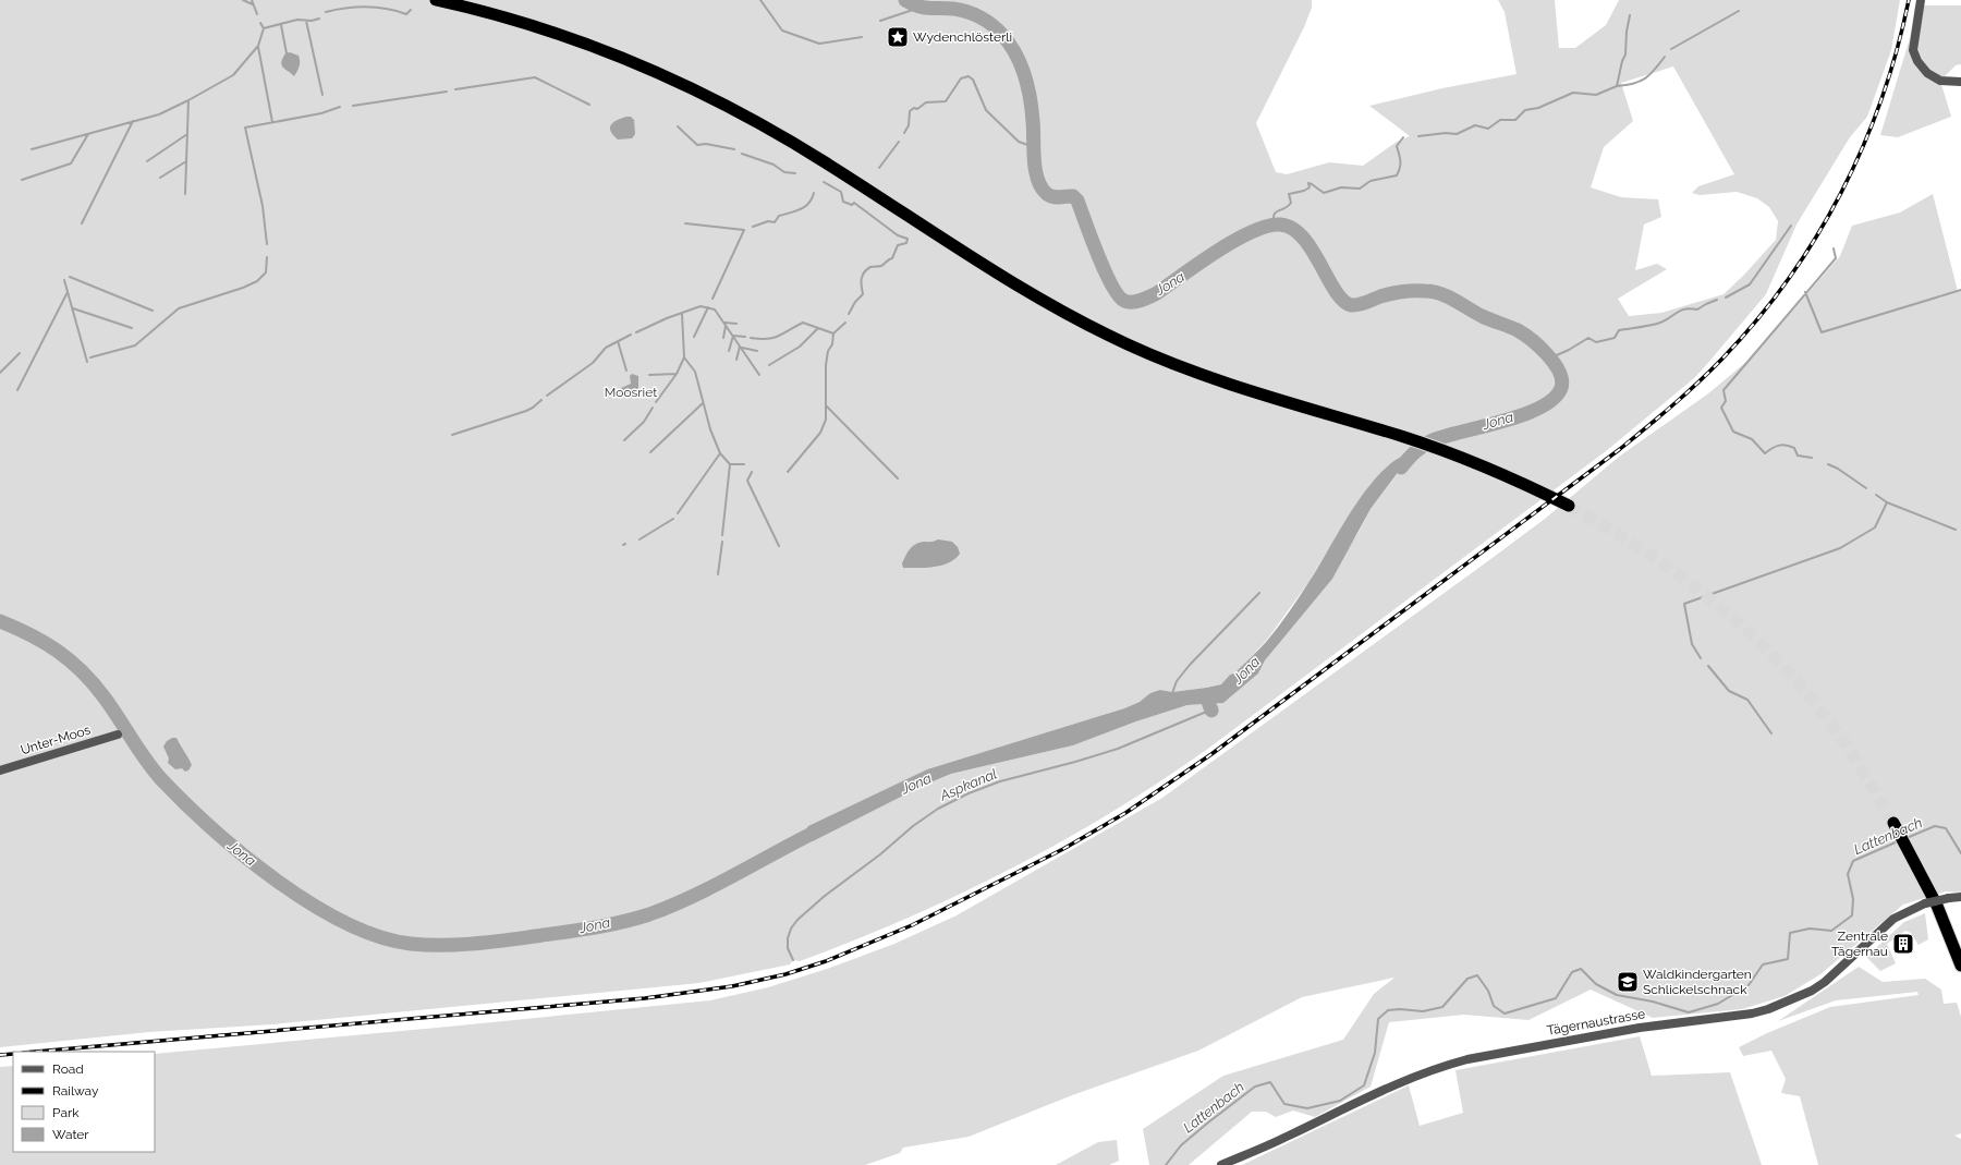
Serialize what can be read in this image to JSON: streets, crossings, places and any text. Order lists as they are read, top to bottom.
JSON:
{
  "streets": {
    "street": ["Unter-Moos", "Tägernaustrasse"]
  },
  "water": ["Jona", "Aspkanal", "Lattenbach"],
  "parks": ["Moosriet"],
  "places": {
    "place": ["Wydenchlösterli"],
    "building": ["Zentrale Tägernau"],
    "school or university": ["Waldkindergarten Schlickelschnack"]
  },
  "legend": [
    "Road",
    "Railway",
    "Park",
    "Water"
  ]
}
